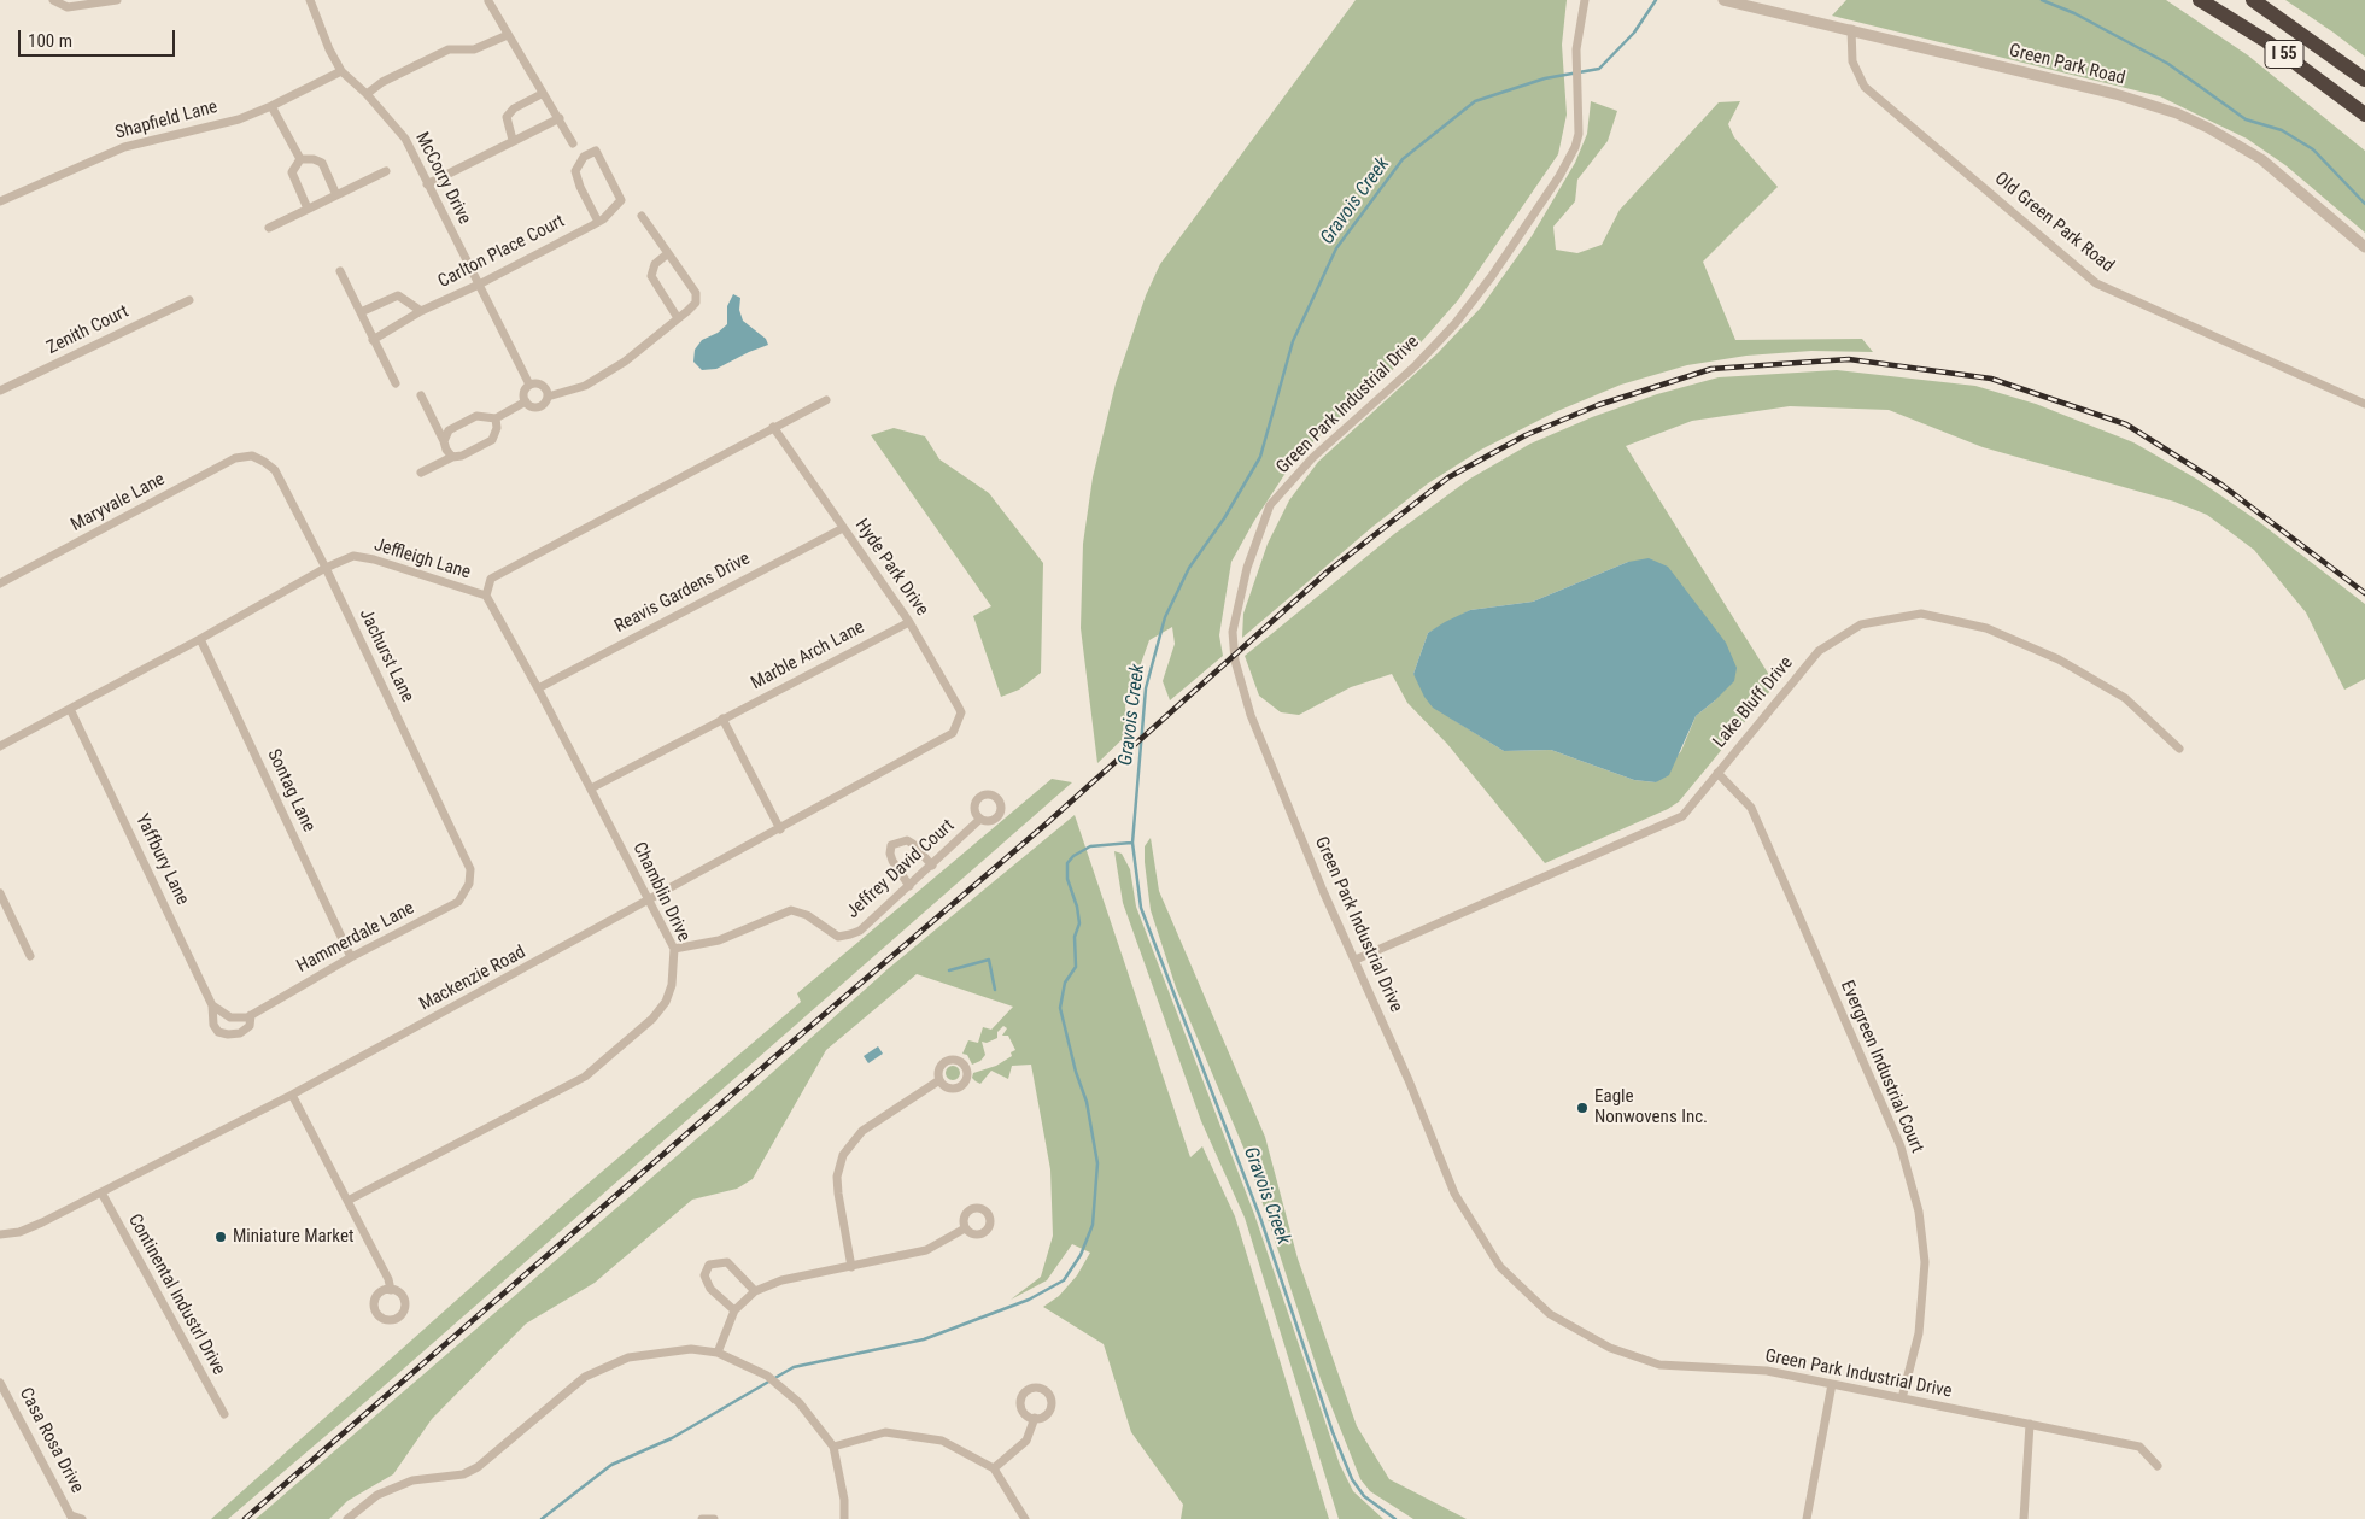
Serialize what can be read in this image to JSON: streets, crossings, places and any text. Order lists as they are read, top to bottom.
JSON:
{
  "streets": {
    "highway": ["I 55"],
    "street": [
      "Green Park Road",
      "Shapfield Lane",
      "McCorry Drive",
      "Old Green Park Road",
      "Carlton Place Court",
      "Zenith Court",
      "Green Park Industrial Drive",
      "Maryvale Lane",
      "Jeffleigh Lane",
      "Hyde Park Drive",
      "Reavis Gardens Drive",
      "Jachurst Lane",
      "Marble Arch Lane",
      "Lake Bluff Drive",
      "Sontag Lane",
      "Yaffbury Lane",
      "Jeffrey David Court",
      "Chamblin Drive",
      "Hammerdale Lane",
      "Mackenzie Road",
      "Evergreen Industrial Court",
      "Continental Industrl Drive",
      "Casa Rosa Drive"
    ]
  },
  "crossings": [
    ["Green Park Road", "Old Green Park Road"],
    ["Shapfield Lane", "McCorry Drive"],
    ["McCorry Drive", "Carlton Place Court"],
    ["Green Park Industrial Drive", "Lake Bluff Drive"],
    ["Green Park Industrial Drive", "Evergreen Industrial Court"],
    ["Maryvale Lane", "Jachurst Lane"],
    ["Jeffleigh Lane", "Hyde Park Drive"],
    ["Jeffleigh Lane", "Jachurst Lane"],
    ["Jeffleigh Lane", "Sontag Lane"],
    ["Jeffleigh Lane", "Yaffbury Lane"],
    ["Jeffleigh Lane", "Chamblin Drive"],
    ["Hyde Park Drive", "Reavis Gardens Drive"],
    ["Hyde Park Drive", "Marble Arch Lane"],
    ["Hyde Park Drive", "Mackenzie Road"],
    ["Reavis Gardens Drive", "Chamblin Drive"],
    ["Jachurst Lane", "Hammerdale Lane"],
    ["Marble Arch Lane", "Chamblin Drive"],
    ["Lake Bluff Drive", "Evergreen Industrial Court"],
    ["Sontag Lane", "Hammerdale Lane"],
    ["Yaffbury Lane", "Hammerdale Lane"],
    ["Jeffrey David Court", "Chamblin Drive"],
    ["Chamblin Drive", "Mackenzie Road"],
    ["Mackenzie Road", "Continental Industrl Drive"]
  ],
  "water": ["Gravois Creek"],
  "places": ["Eagle Nonwovens Inc.", "Miniature Market"],
  "scale_bar": "100 m"
}
